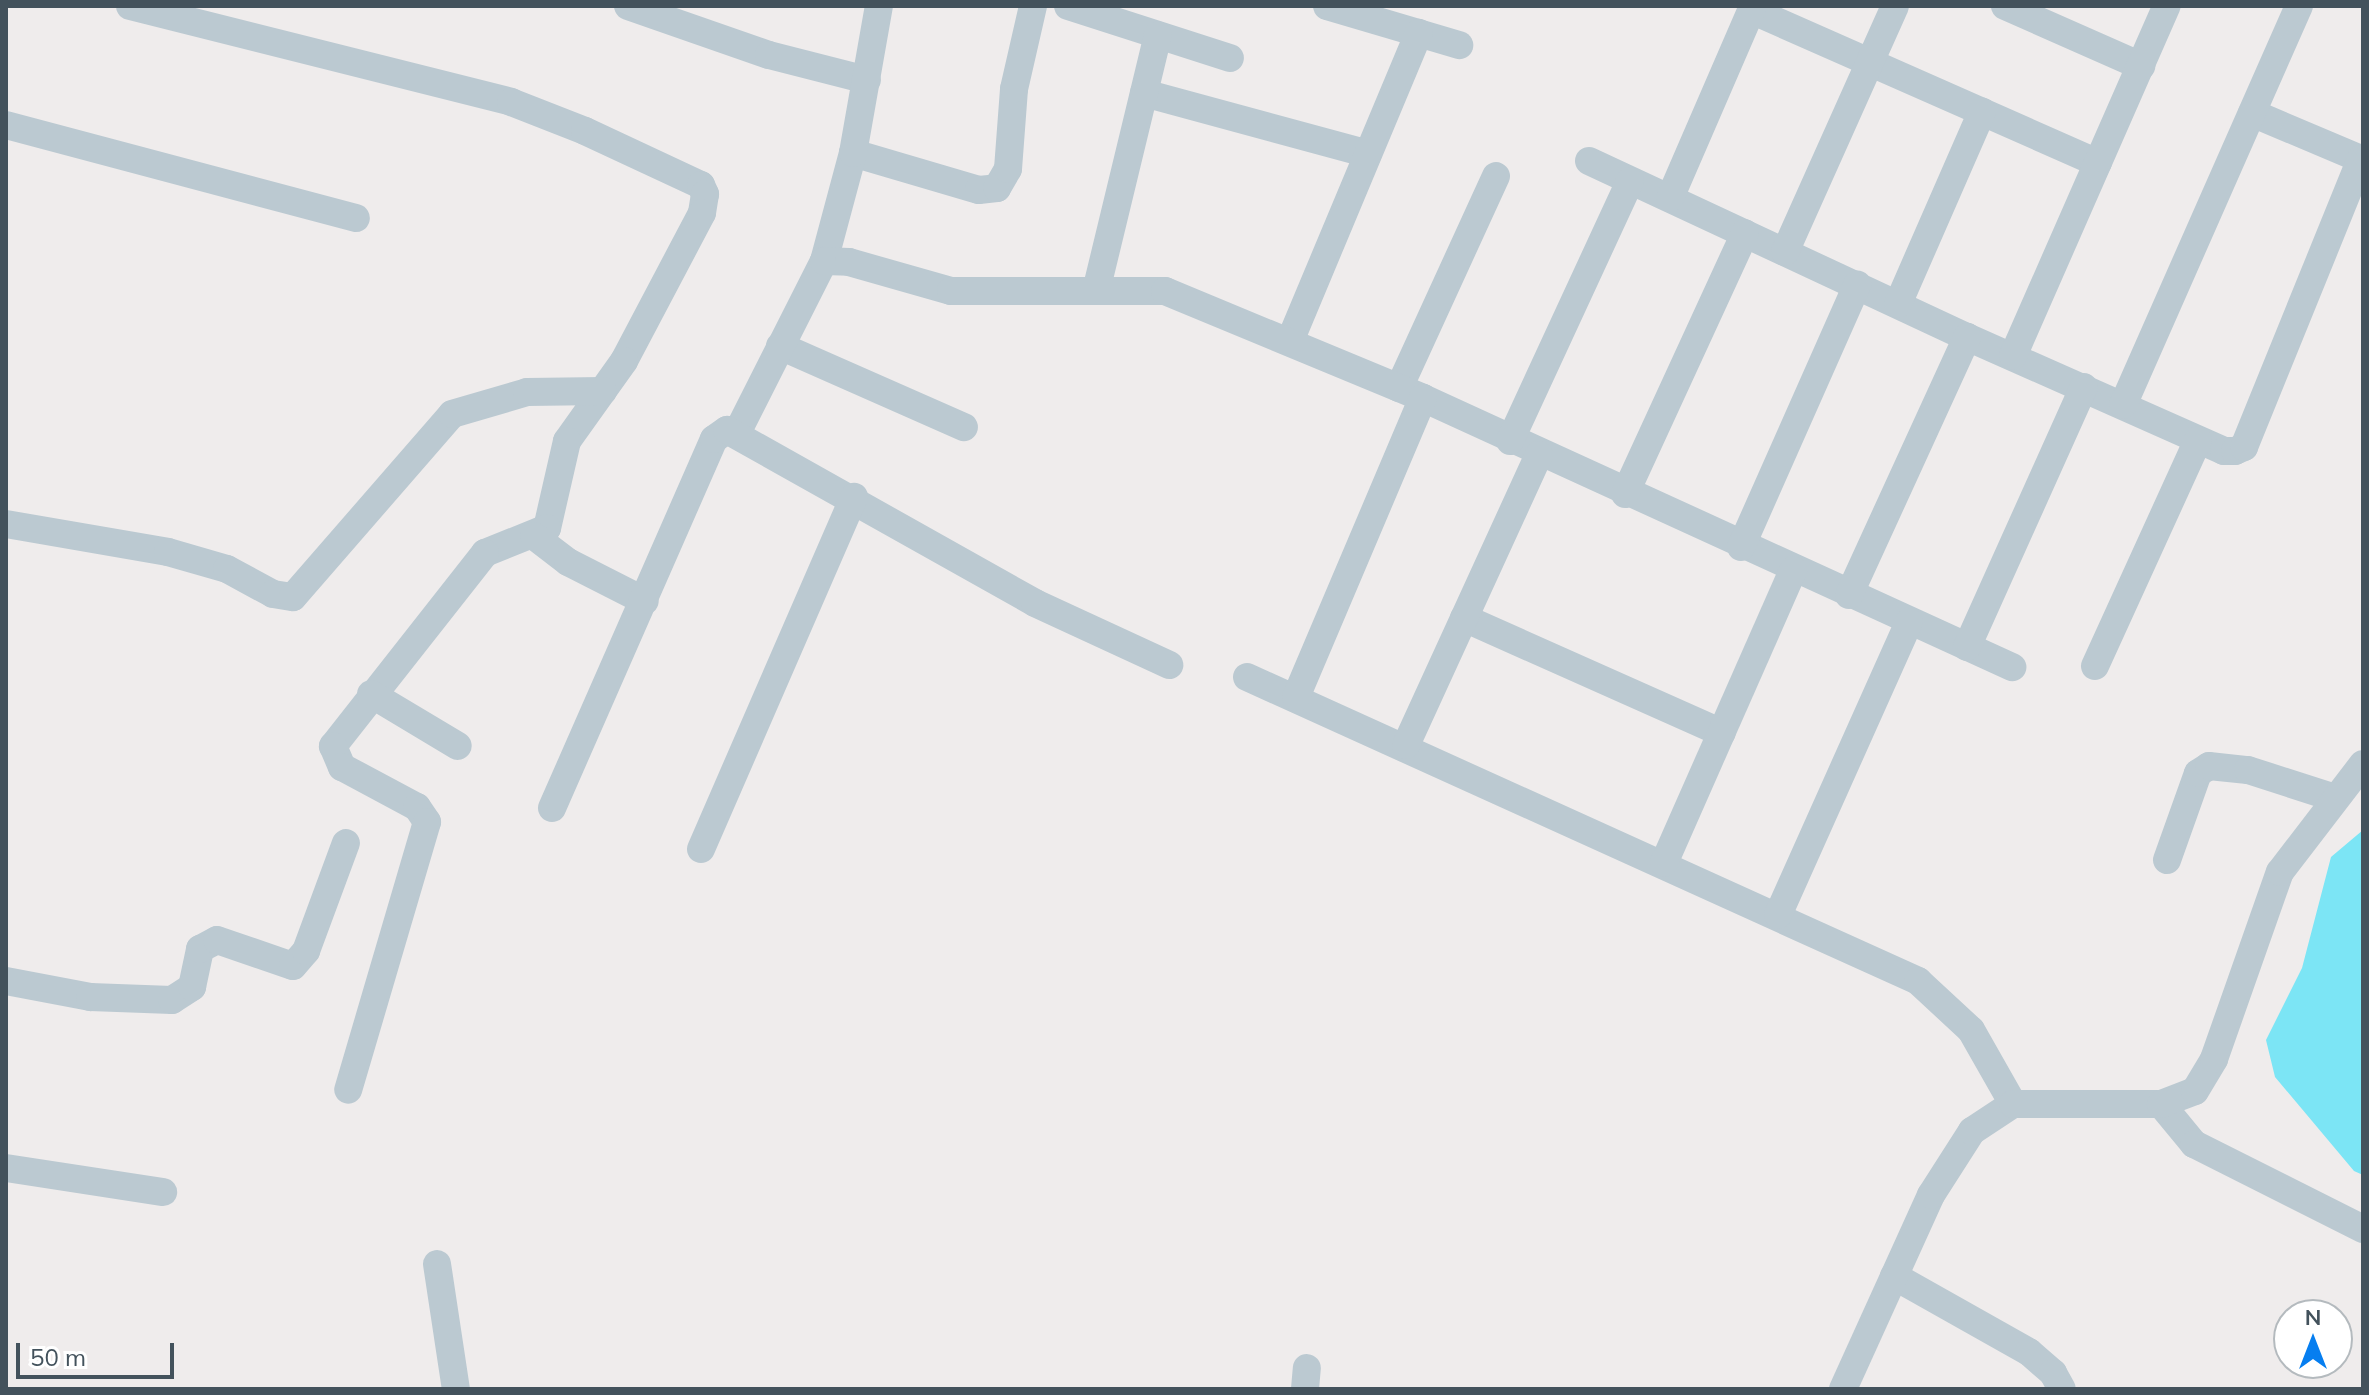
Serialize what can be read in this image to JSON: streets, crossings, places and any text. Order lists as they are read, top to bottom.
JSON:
{
  "scale_bar": "50 m",
  "north": "top"
}
